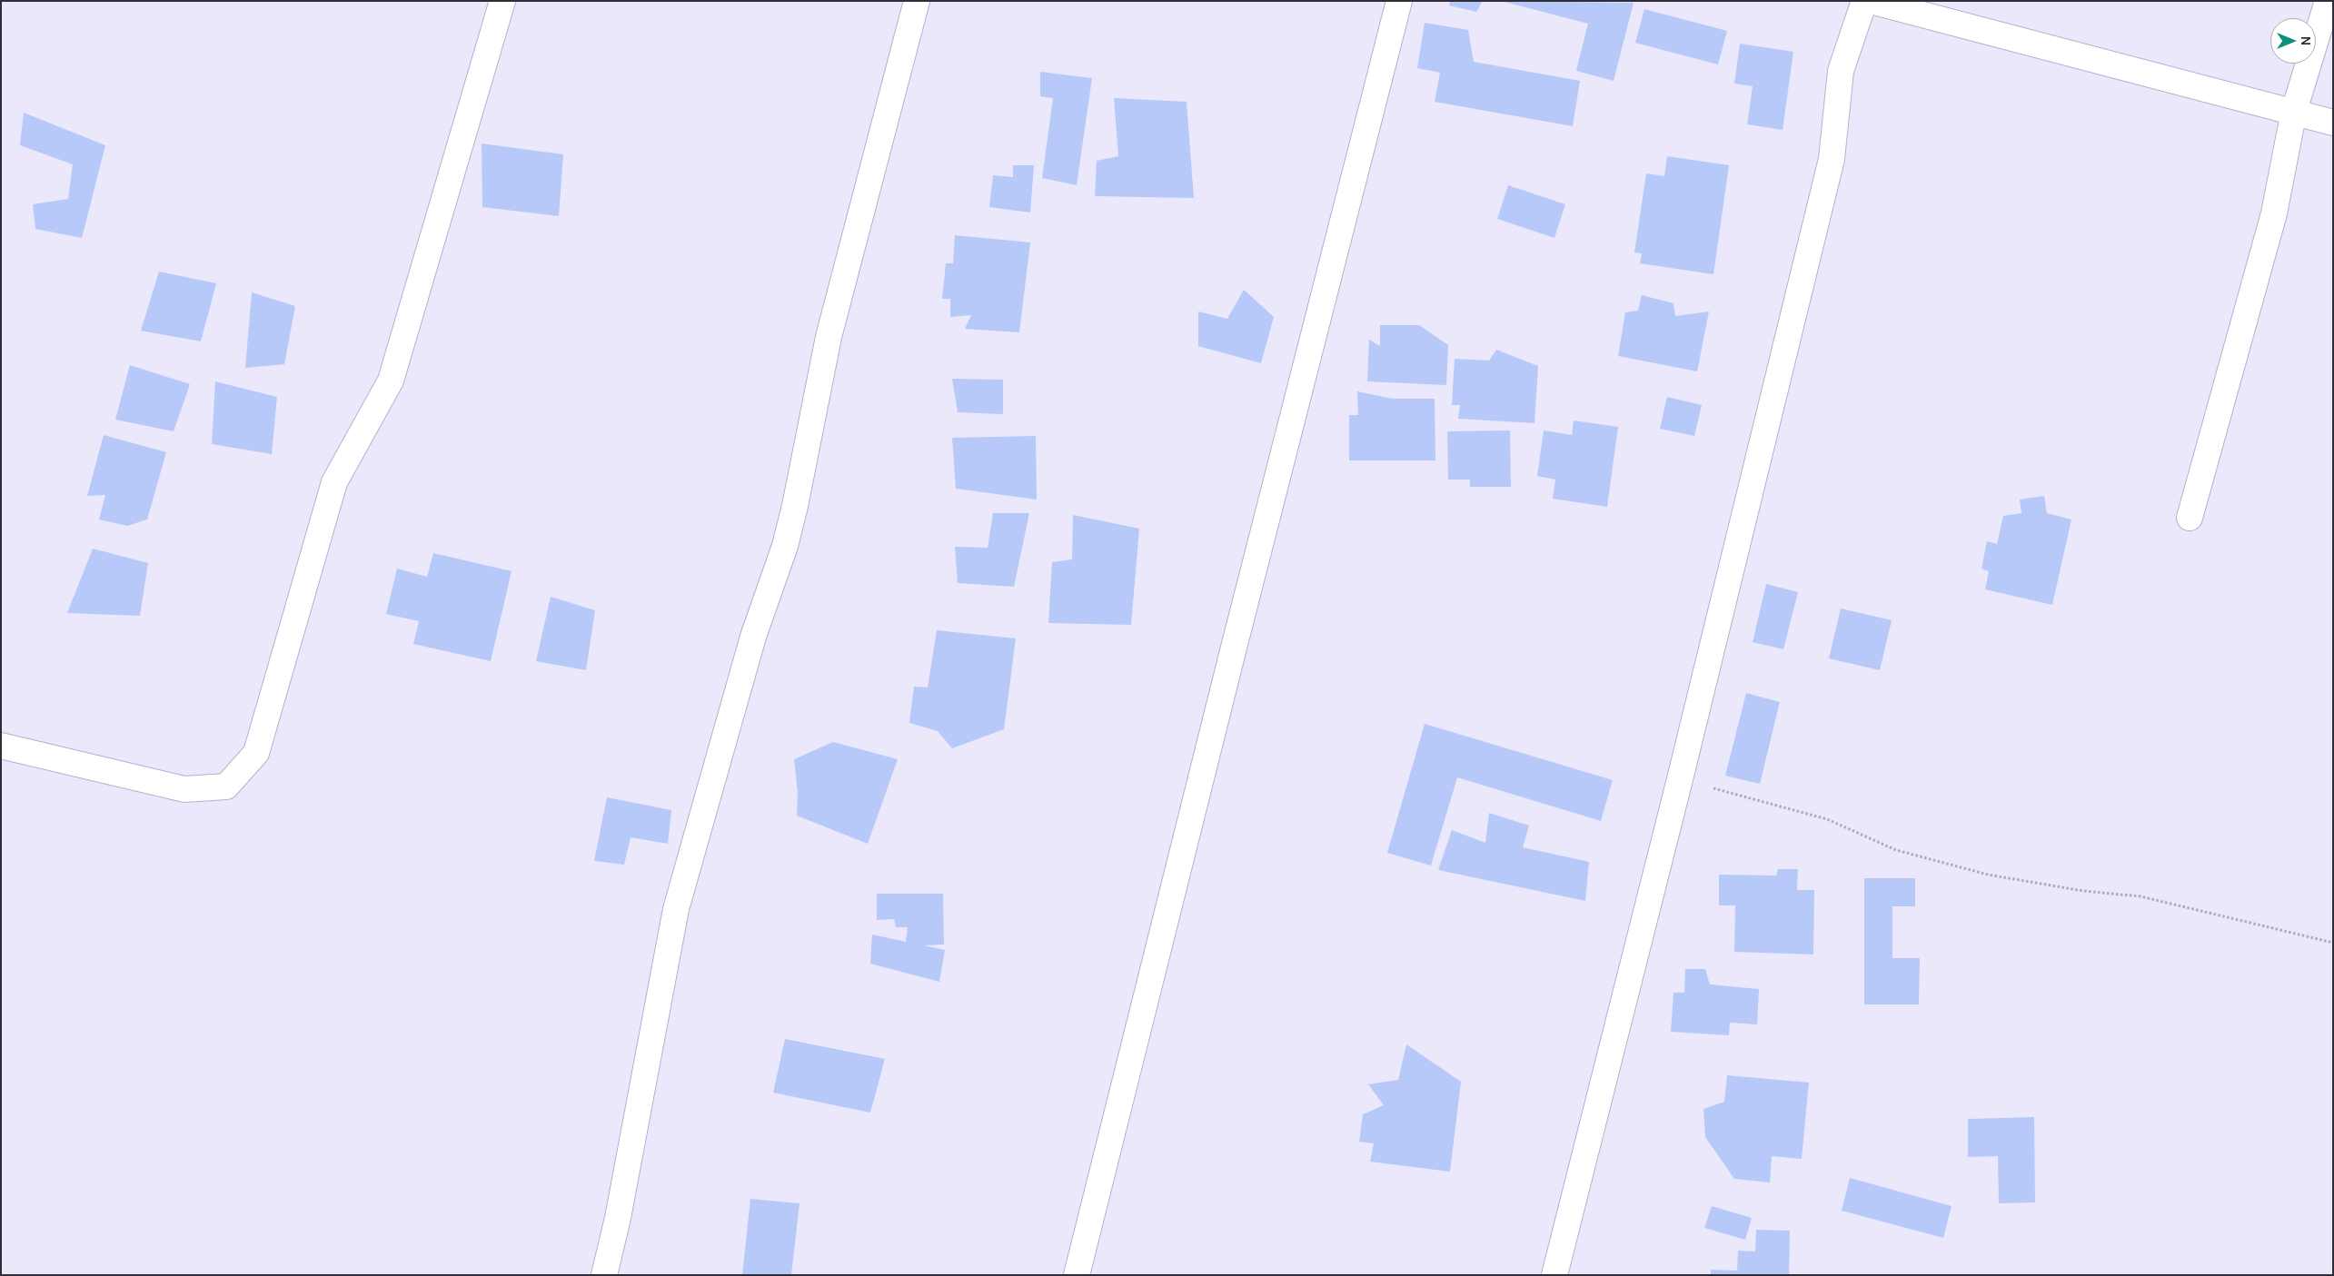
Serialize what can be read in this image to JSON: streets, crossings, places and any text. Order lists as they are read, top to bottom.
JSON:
{
  "north": "right"
}
